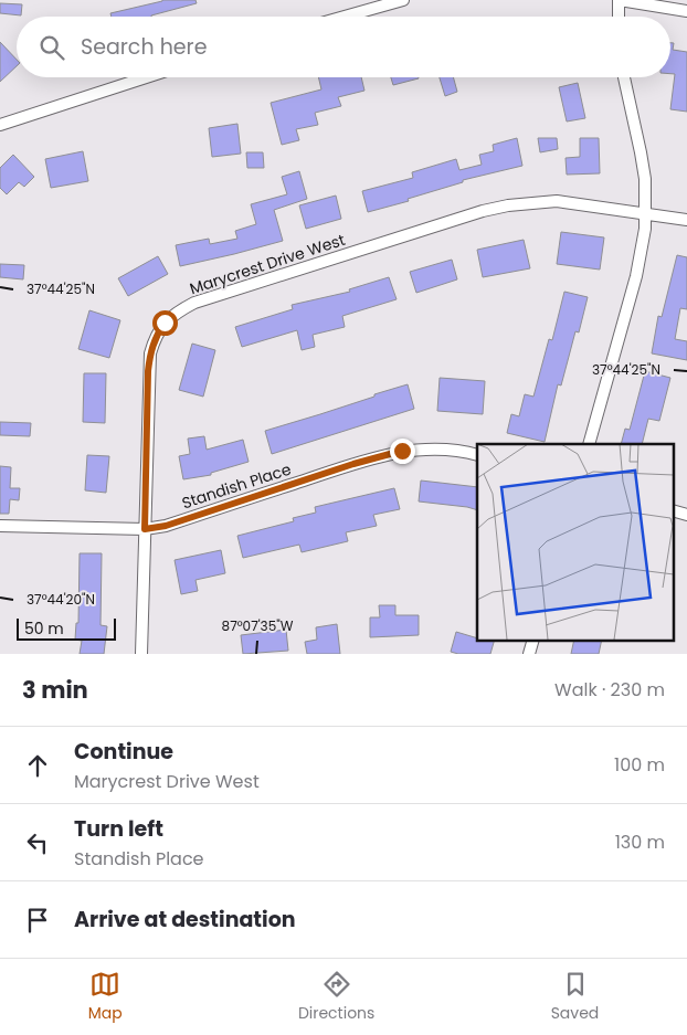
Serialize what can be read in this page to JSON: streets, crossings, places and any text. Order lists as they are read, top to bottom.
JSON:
{
  "streets": {
    "street": ["Marycrest Drive West", "Standish Place"]
  },
  "crossings": [
    ["Marycrest Drive West", "Standish Place"]
  ],
  "scale_bar": "50 m",
  "page": {
    "search": "Search here",
    "scale": "50 m",
    "heading": ["3 min", "Walk · 230 m"],
    "list": [
      ["Continue", "Marycrest Drive West", "100 m"],
      ["Turn left", "Standish Place", "130 m"],
      "Arrive at destination"
    ],
    "nav": ["Map", "Directions", "Saved"]
  },
  "coordinates": ["37°44'25\"N", "37°44'20\"N", "87°07'35\"W"]
}
